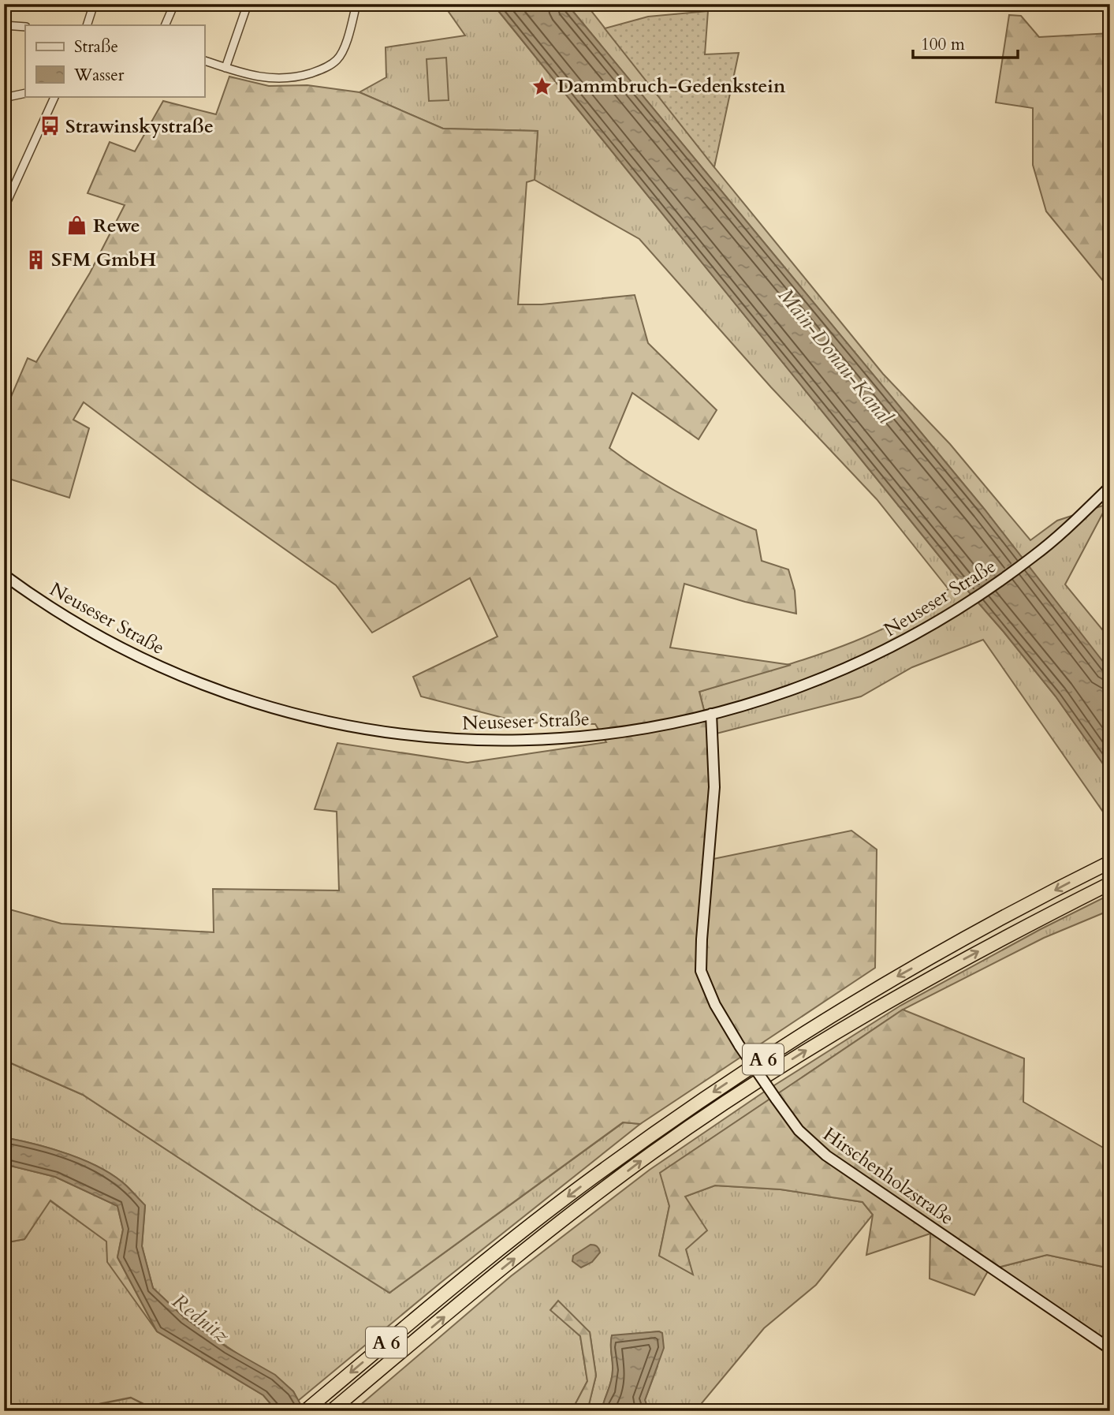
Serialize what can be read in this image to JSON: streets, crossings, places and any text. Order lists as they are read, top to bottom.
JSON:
{
  "streets": {
    "highway": ["A 6"],
    "main road": ["Neuseser Straße", "Hirschenholzstraße"]
  },
  "crossings": [
    ["Neuseser Straße", "Hirschenholzstraße"]
  ],
  "water": ["Main-Donau-Kanal", "Rednitz"],
  "places": {
    "place": ["Dammbruch-Gedenkstein"],
    "bus stop": ["Strawinskystraße"],
    "shop": ["Rewe"],
    "building": ["SFM GmbH"]
  },
  "legend": ["Straße", "Wasser"],
  "scale_bar": "100 m"
}
